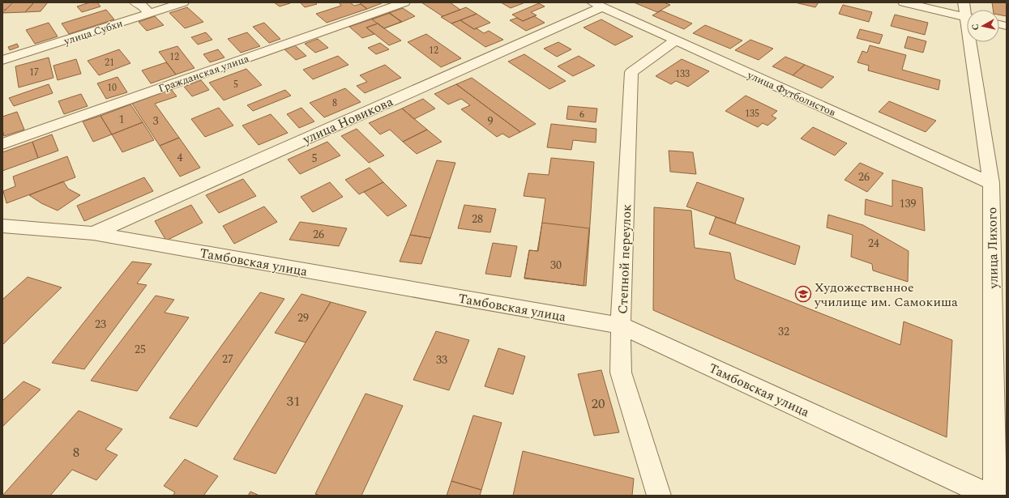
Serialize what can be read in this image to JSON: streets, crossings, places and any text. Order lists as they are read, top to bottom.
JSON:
{
  "streets": {
    "street": [
      "улица Субхи",
      "Гражданская улица",
      "улица Футболистов",
      "улица Новикова",
      "улица Лихого",
      "Степной переулок",
      "Тамбовская улица"
    ]
  },
  "crossings": [
    ["улица Футболистов", "улица Новикова"],
    ["улица Футболистов", "улица Лихого"],
    ["улица Футболистов", "Степной переулок"],
    ["улица Новикова", "Тамбовская улица"],
    ["Степной переулок", "Тамбовская улица"]
  ],
  "places": {
    "school or university": ["Художественное училище им. Самокиша"]
  },
  "house_numbers": [
    "12",
    "12",
    "21",
    "17",
    "133",
    "5",
    "10",
    "8",
    "135",
    "6",
    "1",
    "3",
    "9",
    "4",
    "5",
    "26",
    "139",
    "28",
    "26",
    "24",
    "30",
    "29",
    "23",
    "32",
    "25",
    "27",
    "33",
    "31",
    "20",
    "8"
  ],
  "north": "left"
}
